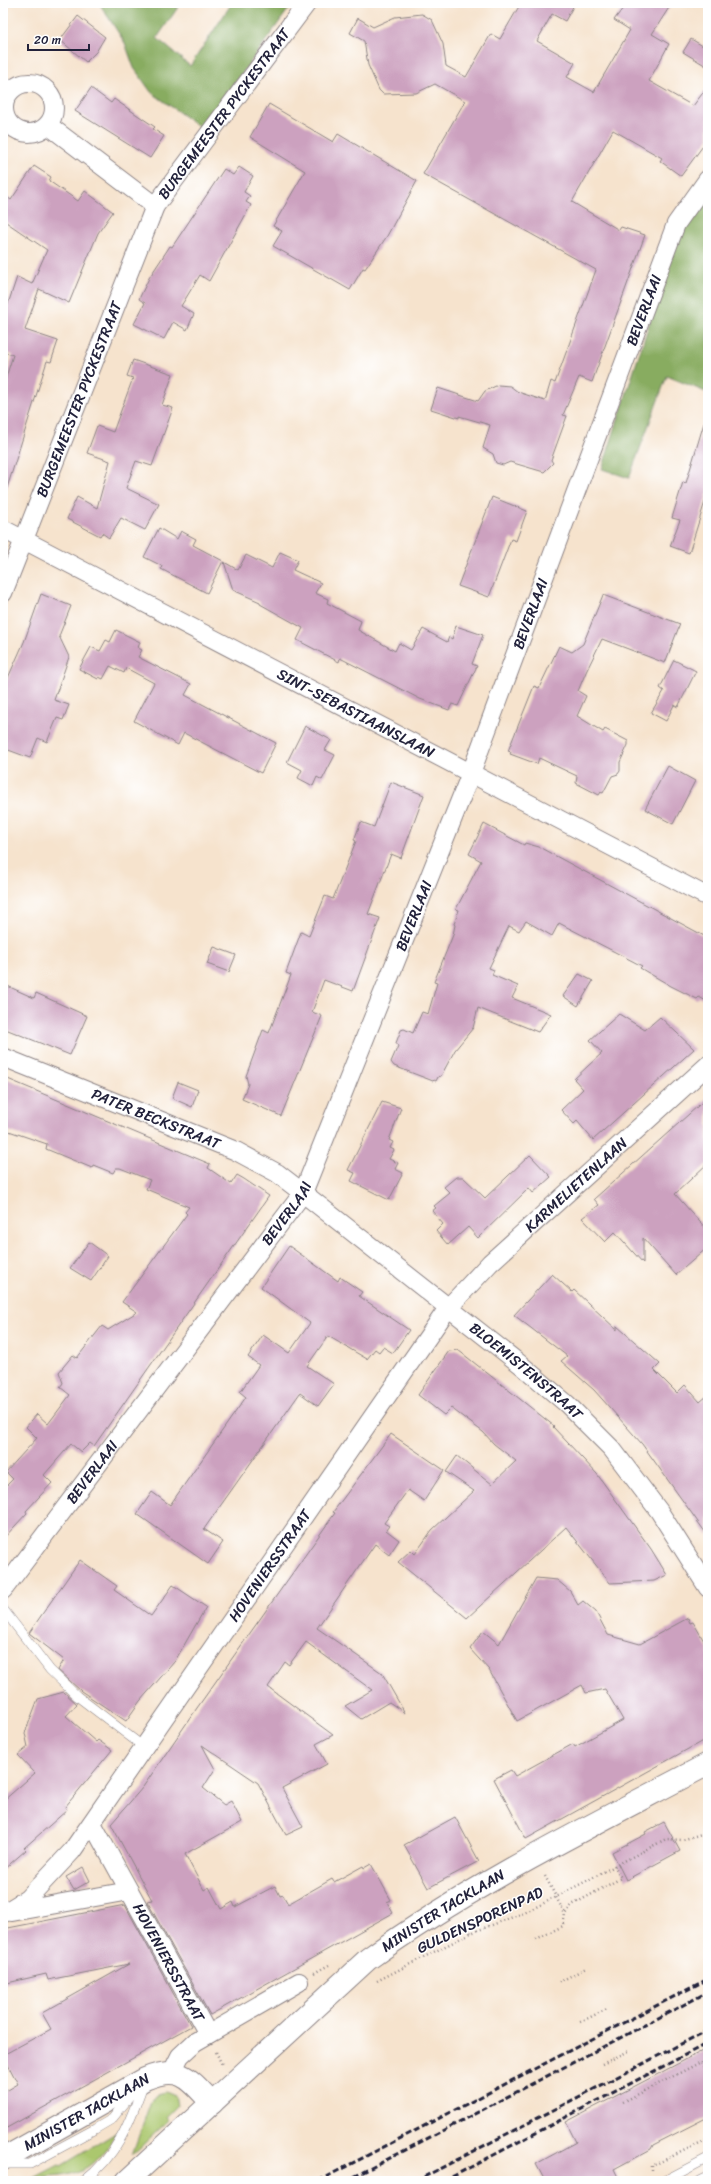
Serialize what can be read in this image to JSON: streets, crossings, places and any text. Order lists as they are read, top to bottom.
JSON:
{
  "streets": {
    "main road": ["MINISTER TACKLAAN"],
    "street": [
      "BURGEMEESTER PYCKESTRAAT",
      "BEVERLAAI",
      "SINT-SEBASTIAANSLAAN",
      "PATER BECKSTRAAT",
      "KARMELIETENLAAN",
      "BLOEMISTENSTRAAT",
      "HOVENIERSSTRAAT"
    ],
    "path": ["GULDENSPORENPAD"]
  },
  "crossings": [
    ["BURGEMEESTER PYCKESTRAAT", "SINT-SEBASTIAANSLAAN"],
    ["BEVERLAAI", "SINT-SEBASTIAANSLAAN"],
    ["BEVERLAAI", "PATER BECKSTRAAT"],
    ["BEVERLAAI", "BLOEMISTENSTRAAT"],
    ["PATER BECKSTRAAT", "BLOEMISTENSTRAAT"],
    ["KARMELIETENLAAN", "BLOEMISTENSTRAAT"],
    ["KARMELIETENLAAN", "HOVENIERSSTRAAT"],
    ["BLOEMISTENSTRAAT", "HOVENIERSSTRAAT"]
  ],
  "scale_bar": "20 m"
}
